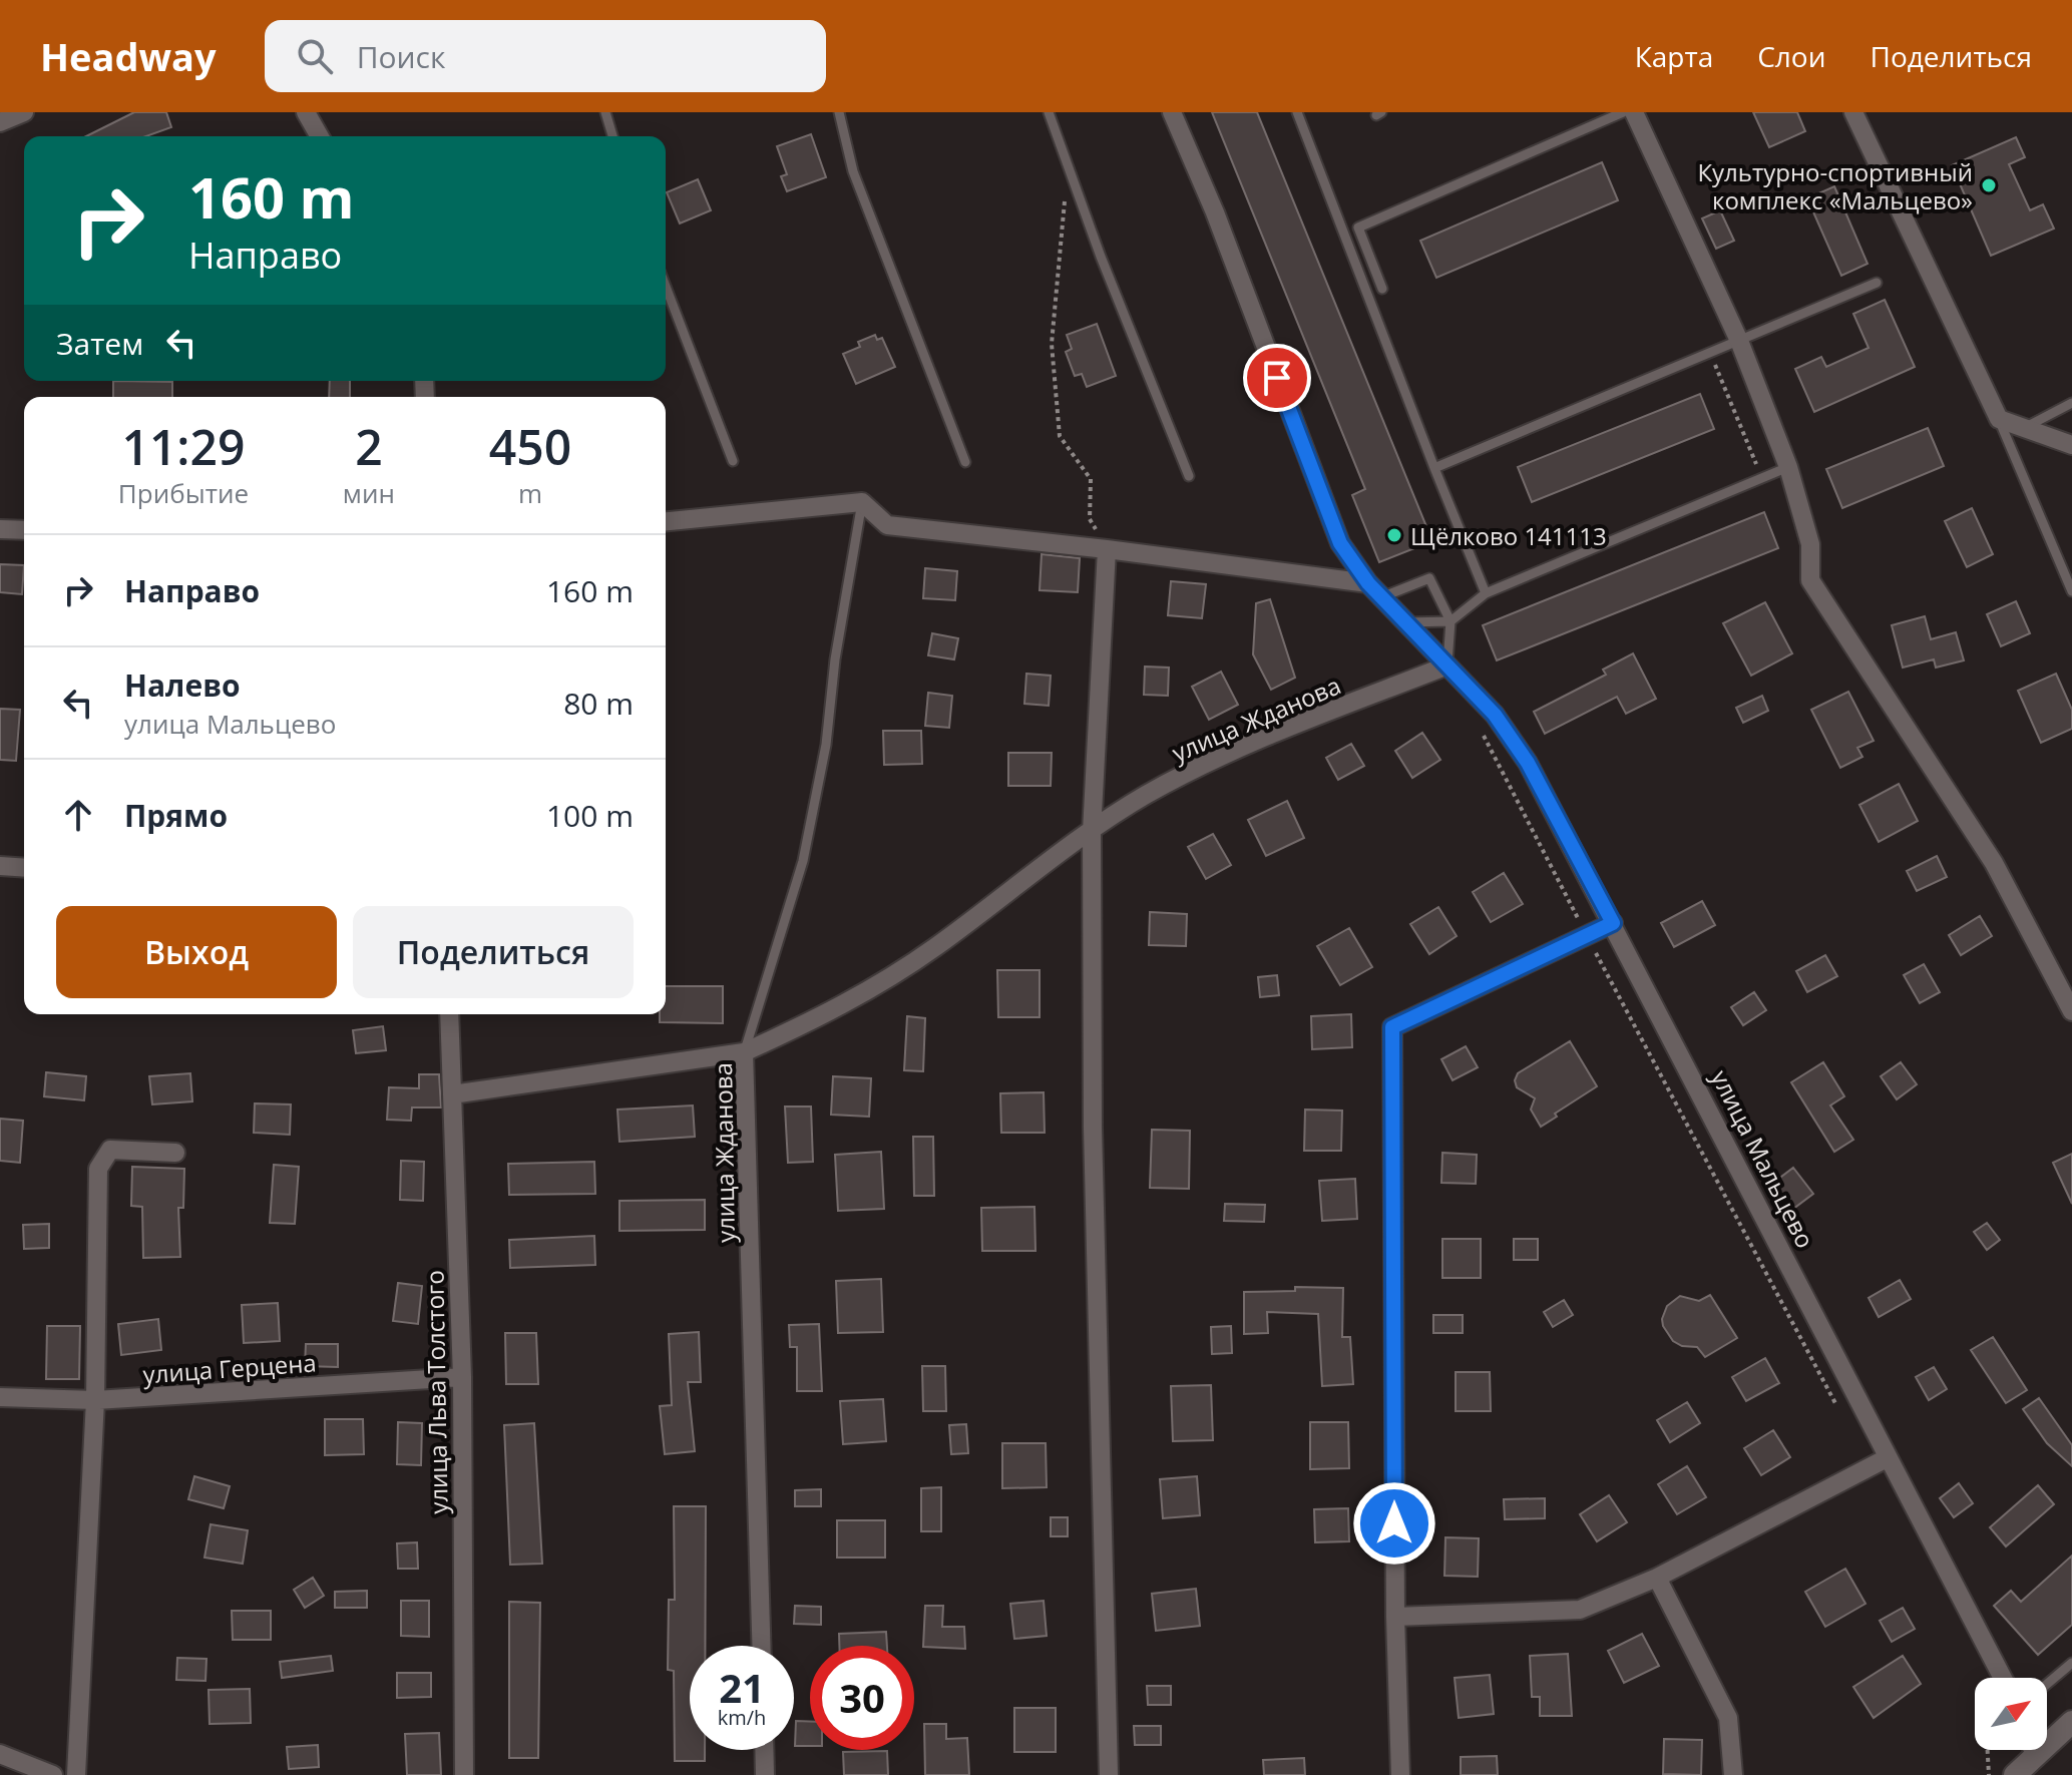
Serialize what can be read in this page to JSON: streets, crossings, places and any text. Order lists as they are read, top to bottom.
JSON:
{
  "streets": {
    "street": [
      "улица Жданова",
      "улица Мальцево",
      "улица Герцена",
      "улица Льва Толстого"
    ]
  },
  "crossings": [
    ["улица Жданова", "улица Мальцево"],
    ["улица Герцена", "улица Льва Толстого"]
  ],
  "places": ["Культурно-спортивный комплекс «Мальцево»", "Щёлково 141113"],
  "north": "top right",
  "page": {
    "header": "Headway",
    "search": "Поиск",
    "nav": ["Карта", "Слои", "Поделиться"],
    "turn": ["160 m", "Направо"],
    "then": "Затем",
    "eta": [
      "11:29",
      "Прибытие",
      "2",
      "мин",
      "450",
      "m"
    ],
    "list": [
      {
        "name": "Направо",
        "value": "160 m"
      },
      {
        "name": "Налево",
        "note": "улица Мальцево",
        "value": "80 m"
      },
      {
        "name": "Прямо",
        "value": "100 m"
      }
    ],
    "buttons": ["Выход", "Поделиться"],
    "speed": "21 km/h",
    "limit": "30"
  }
}
